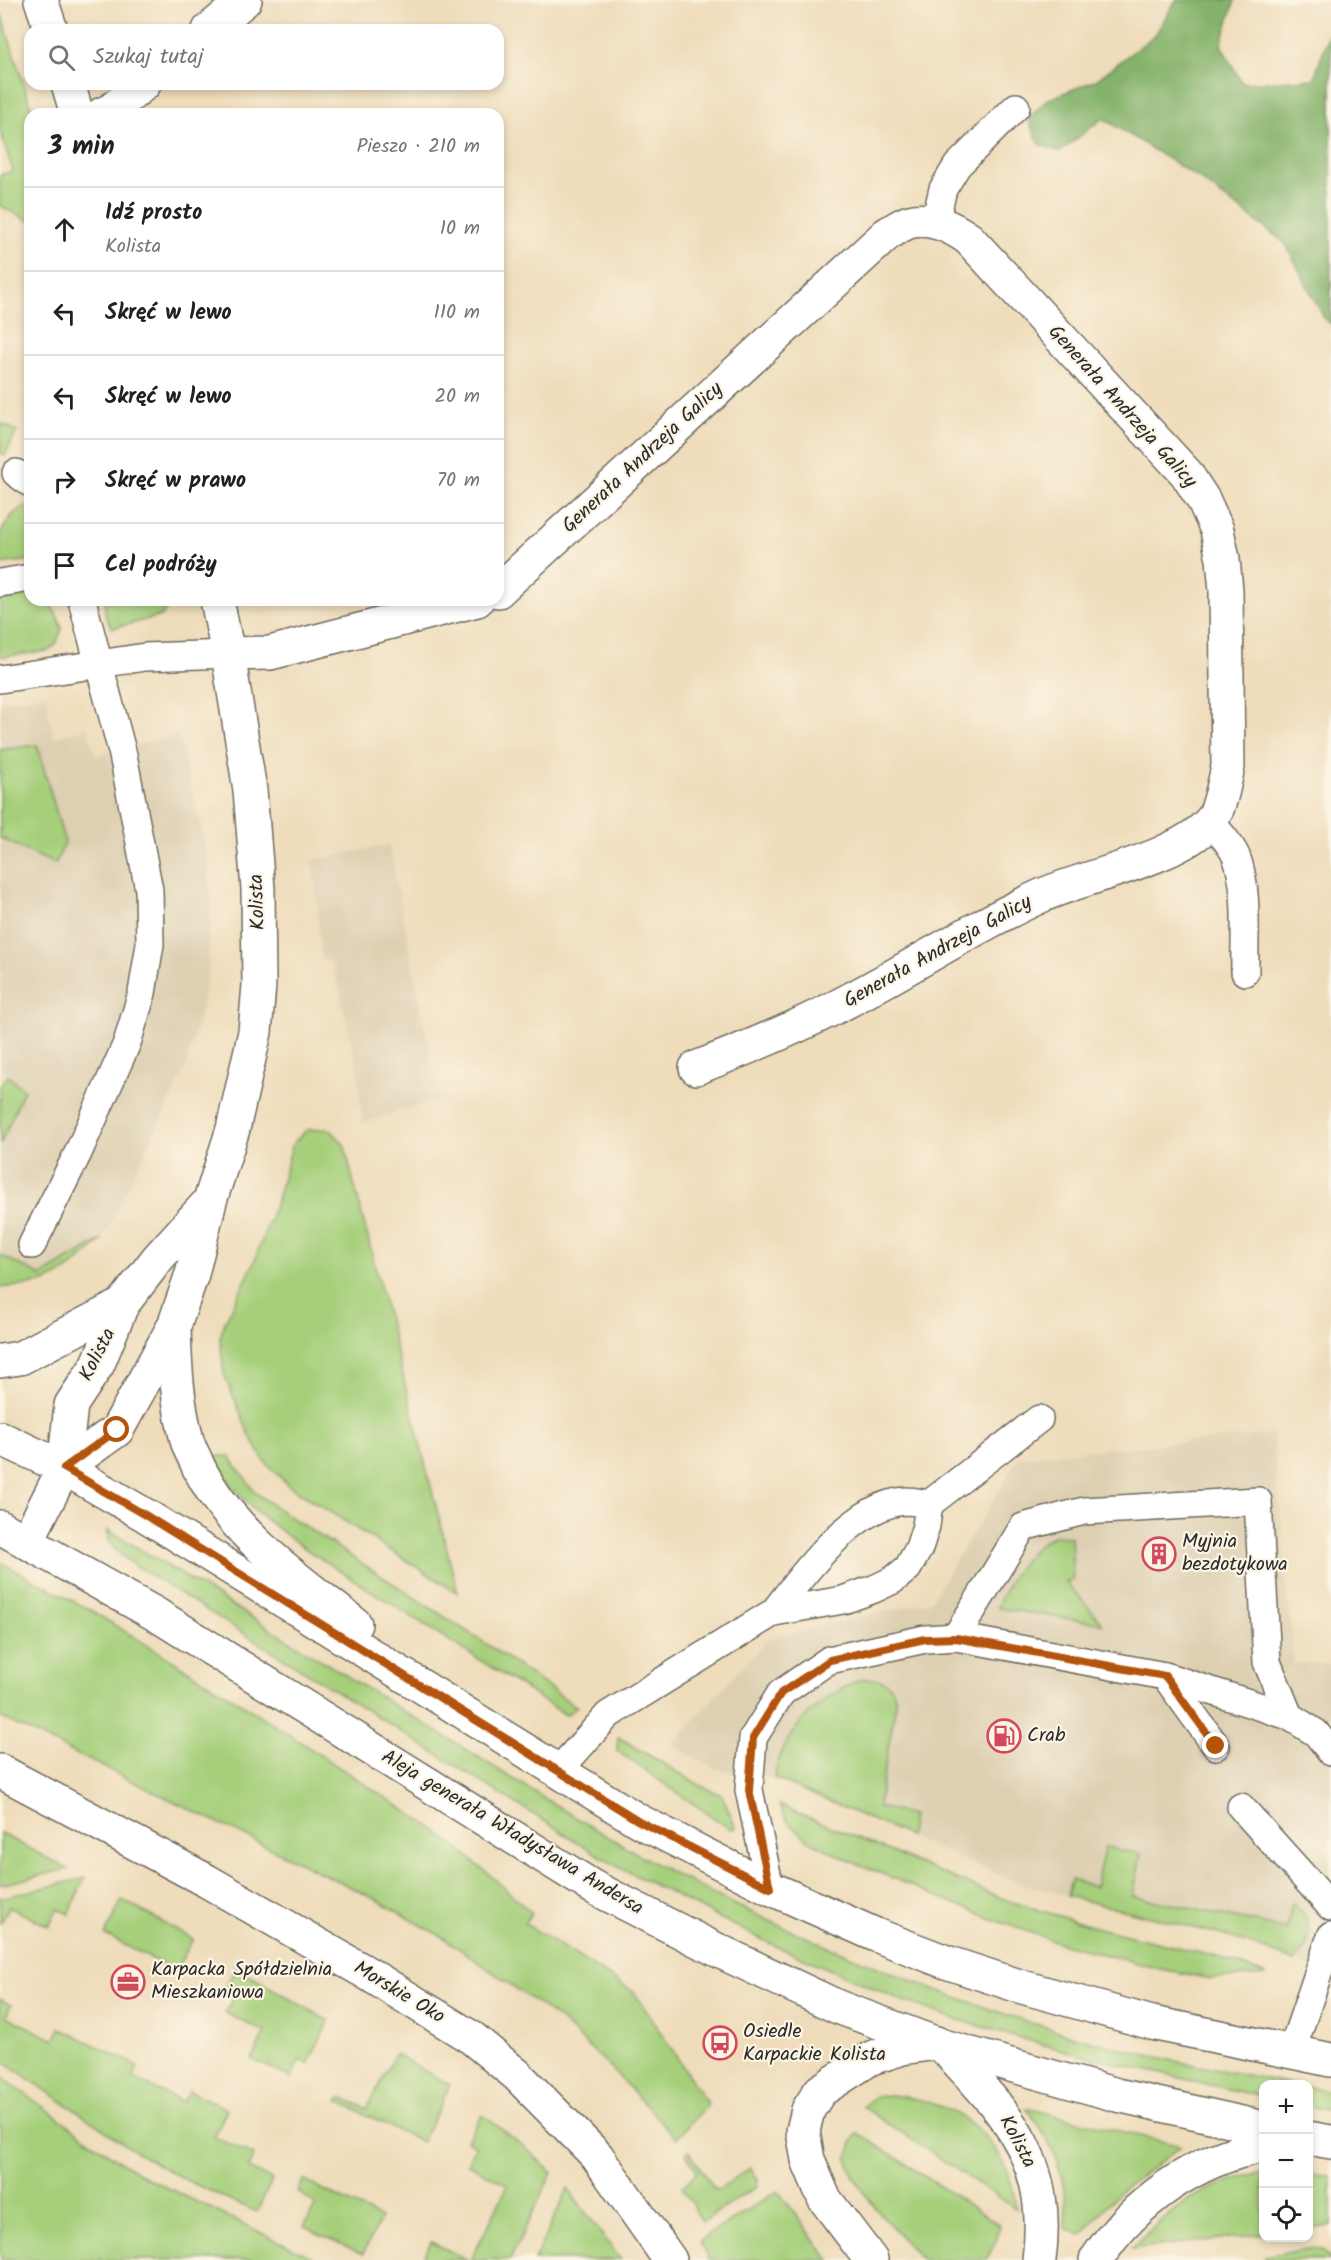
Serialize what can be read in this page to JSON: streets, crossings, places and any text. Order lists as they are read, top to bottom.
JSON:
{
  "streets": {
    "street": [
      "Generała Andrzeja Galicy",
      "Kolista",
      "Aleja generała Władysława Andersa",
      "Morskie Oko"
    ]
  },
  "crossings": [
    ["Kolista", "Aleja generała Władysława Andersa"]
  ],
  "places": {
    "building": ["Myjnia bezdotykowa"],
    "fuel station": ["Crab"],
    "office": ["Karpacka Spółdzielnia Mieszkaniowa"],
    "bus stop": ["Osiedle Karpackie Kolista"]
  },
  "page": {
    "search": "Szukaj tutaj",
    "heading": ["3 min", "Pieszo · 210 m"],
    "list": [
      ["Idź prosto", "Kolista", "10 m"],
      ["Skręć w lewo", "110 m"],
      ["Skręć w lewo", "20 m"],
      ["Skręć w prawo", "70 m"],
      "Cel podróży"
    ],
    "map_buttons": ["+", "−"]
  }
}
